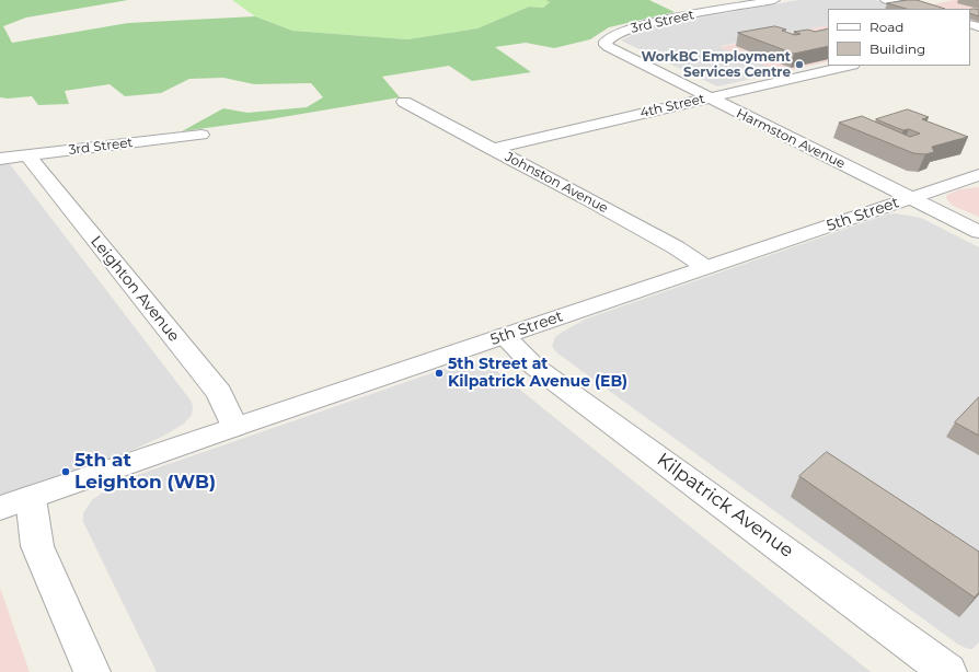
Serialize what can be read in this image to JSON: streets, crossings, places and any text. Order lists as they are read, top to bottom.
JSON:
{
  "streets": {
    "street": [
      "3rd Street",
      "4th Street",
      "Harmston Avenue",
      "Johnston Avenue",
      "5th Street",
      "Leighton Avenue",
      "Kilpatrick Avenue"
    ]
  },
  "crossings": [
    ["3rd Street", "Harmston Avenue"],
    ["3rd Street", "Leighton Avenue"],
    ["4th Street", "Harmston Avenue"],
    ["4th Street", "Johnston Avenue"],
    ["Harmston Avenue", "5th Street"],
    ["Johnston Avenue", "5th Street"],
    ["5th Street", "Leighton Avenue"],
    ["5th Street", "Kilpatrick Avenue"]
  ],
  "places": ["WorkBC Employment Services Centre", "5th Street at Kilpatrick Avenue (EB)", "5th at Leighton (WB)"],
  "legend": ["Road", "Building"]
}
